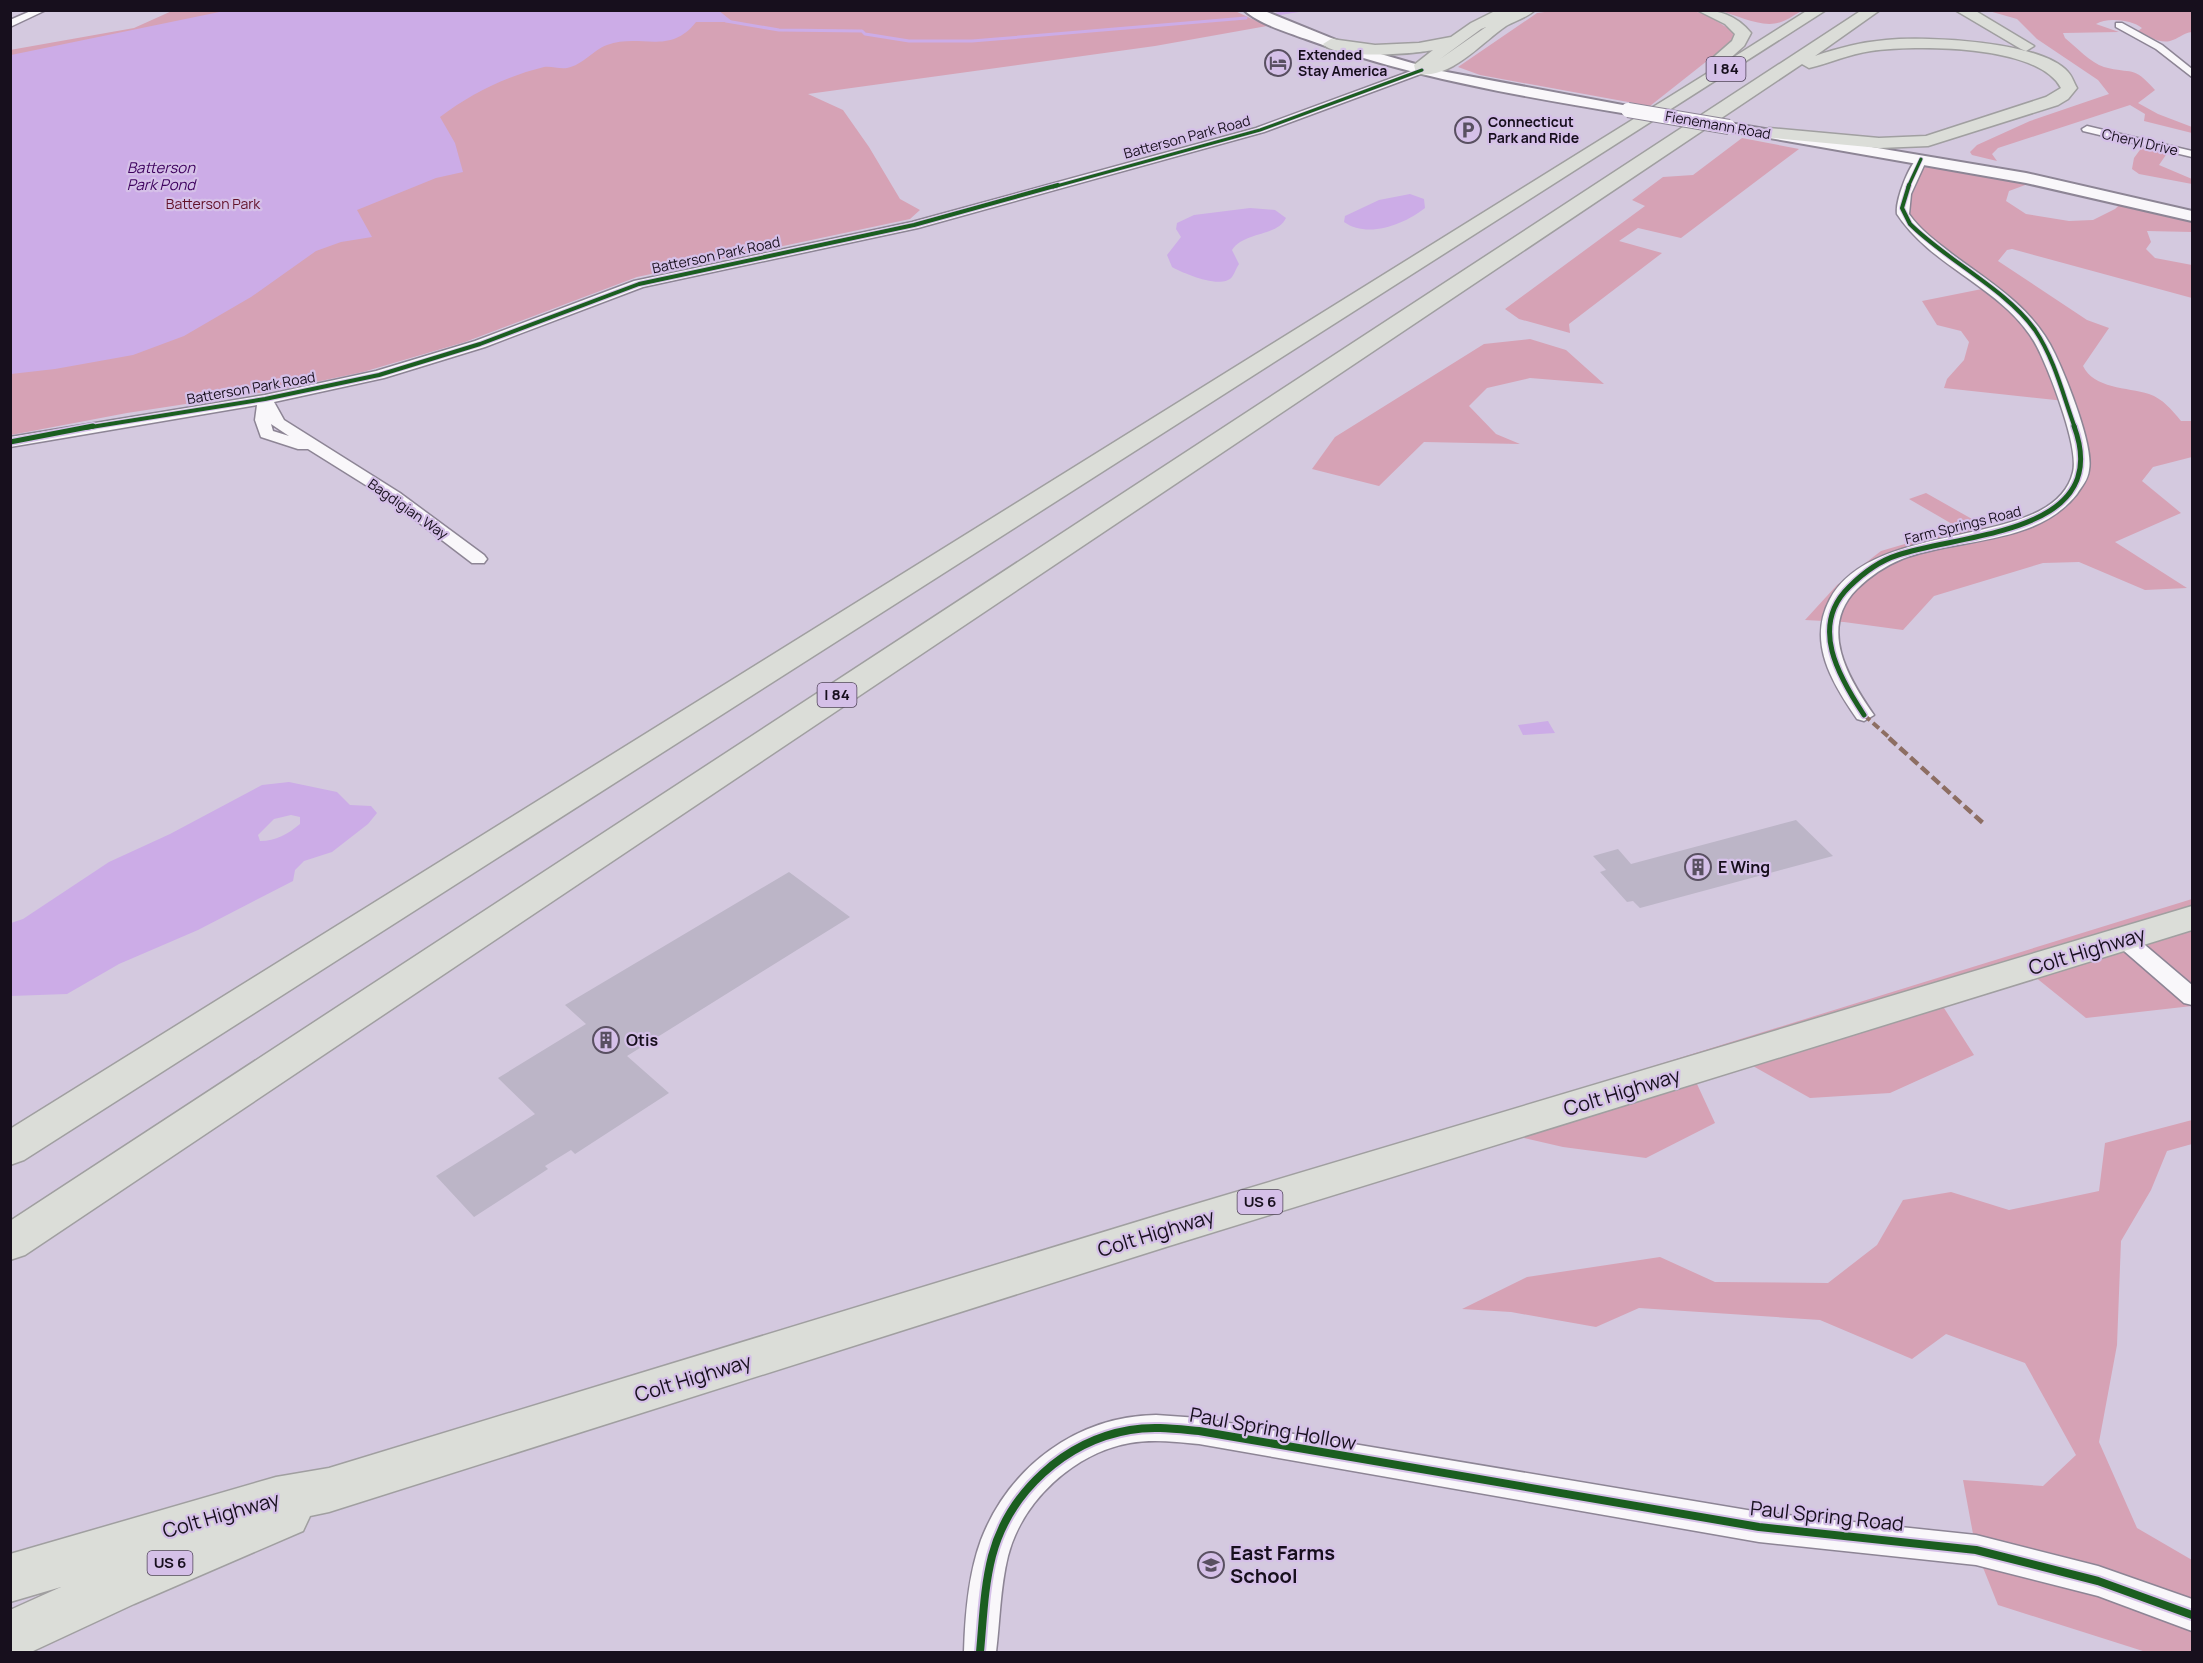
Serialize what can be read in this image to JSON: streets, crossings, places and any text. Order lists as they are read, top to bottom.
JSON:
{
  "streets": {
    "highway": ["I 84", "Colt Highway", "US 6"],
    "main road": ["Fienemann Road"],
    "street": [
      "Batterson Park Road",
      "Cheryl Drive",
      "Bagdigian Way",
      "Farm Springs Road",
      "Paul Spring Hollow",
      "Paul Spring Road"
    ]
  },
  "crossings": [
    ["I 84", "Fienemann Road"],
    ["Fienemann Road", "Batterson Park Road"],
    ["Fienemann Road", "Farm Springs Road"],
    ["Batterson Park Road", "Bagdigian Way"],
    ["Paul Spring Hollow", "Paul Spring Road"]
  ],
  "water": ["Batterson Park Pond"],
  "parks": ["Batterson Park"],
  "places": {
    "hotel": ["Extended Stay America"],
    "parking": ["Connecticut Park and Ride"],
    "building": ["E Wing", "Otis"],
    "school or university": ["East Farms School"]
  }
}
